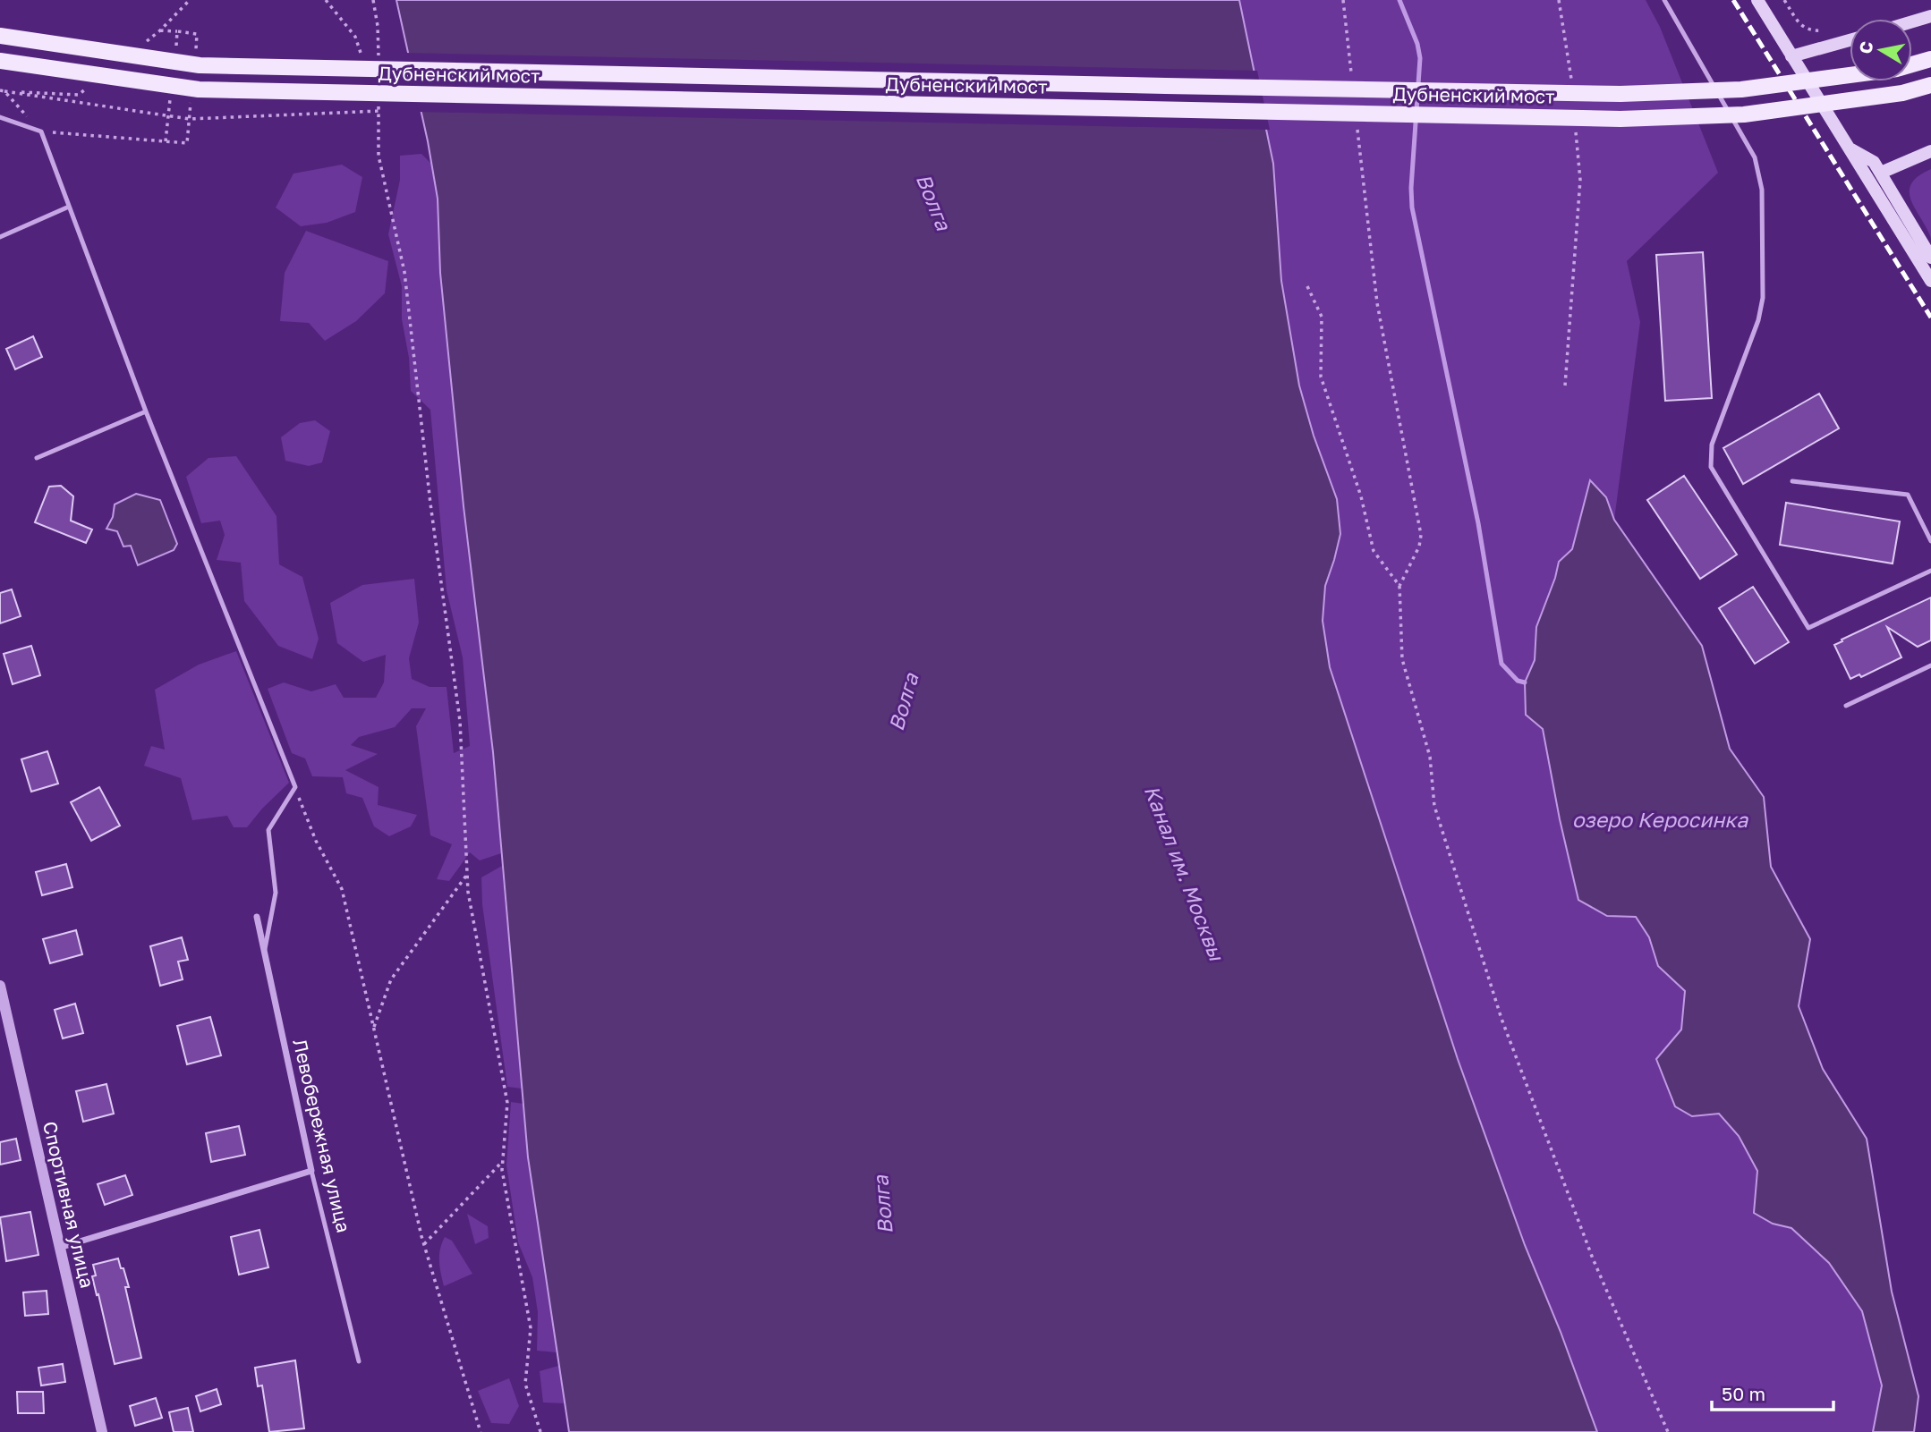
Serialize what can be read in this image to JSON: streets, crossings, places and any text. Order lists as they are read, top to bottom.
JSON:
{
  "streets": {
    "main road": ["Дубненский мост"],
    "street": ["Левобережная улица", "Спортивная улица"]
  },
  "water": ["Волга", "озеро Керосинка", "Канал им. Москвы"],
  "scale_bar": "50 m",
  "north": "left"
}
